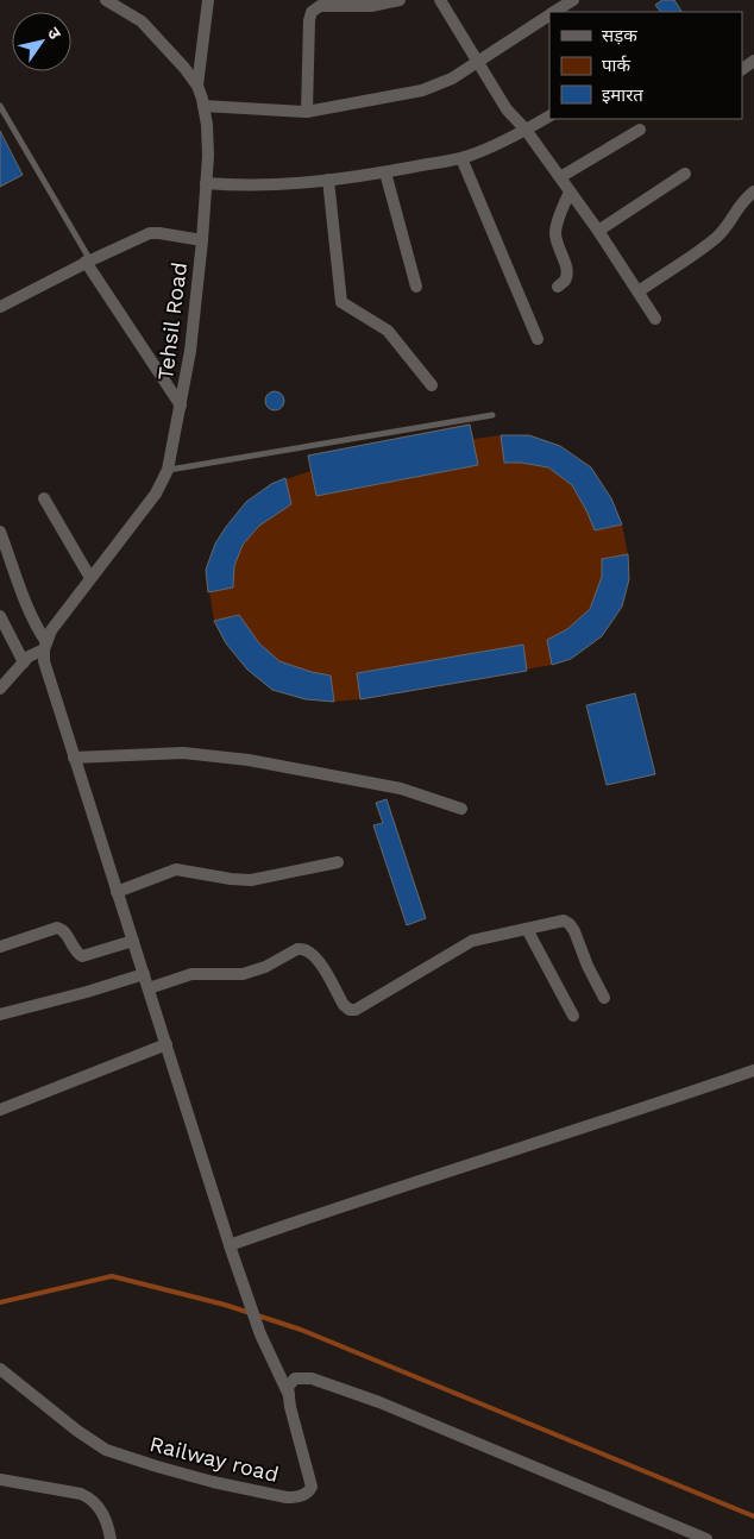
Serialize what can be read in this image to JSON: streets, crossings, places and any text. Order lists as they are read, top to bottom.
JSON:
{
  "streets": {
    "street": ["Tehsil Road", "Railway road"]
  },
  "legend": ["सड़क", "पार्क", "इमारत"],
  "north": "top right"
}
